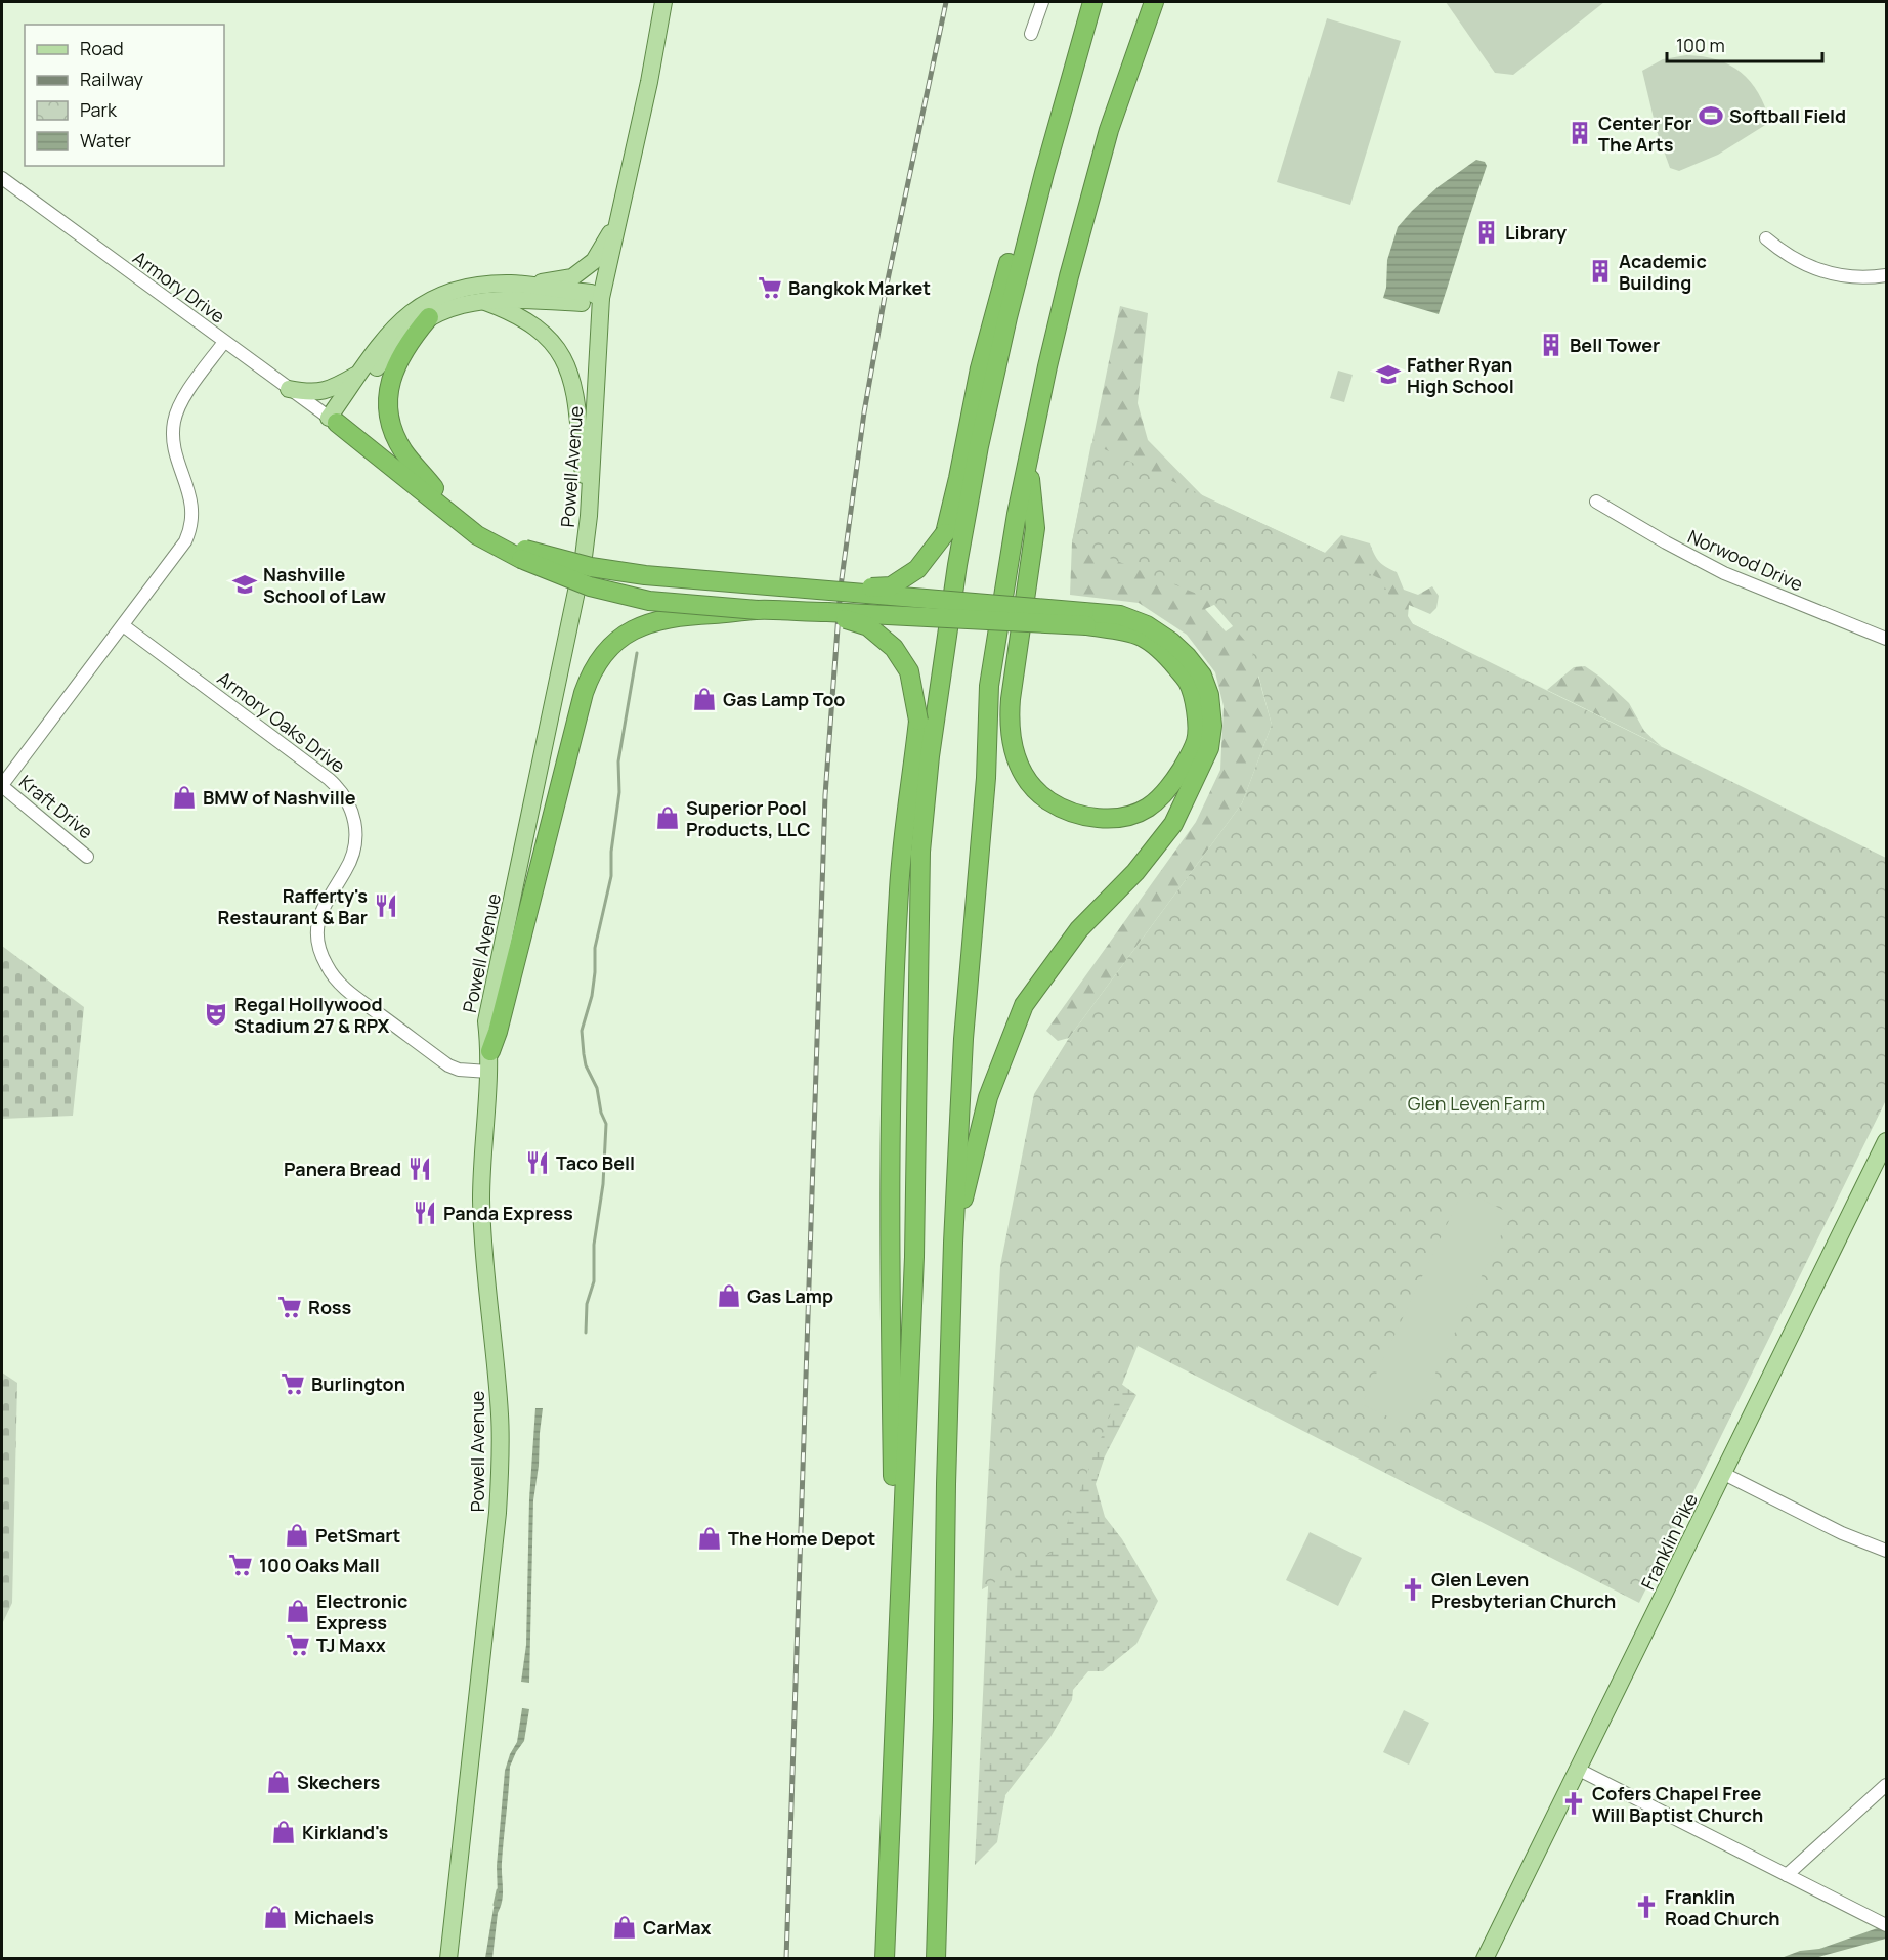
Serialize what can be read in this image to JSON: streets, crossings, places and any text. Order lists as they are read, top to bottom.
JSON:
{
  "streets": {
    "main road": ["Powell Avenue", "Franklin Pike"],
    "street": [
      "Armory Drive",
      "Norwood Drive",
      "Armory Oaks Drive",
      "Kraft Drive"
    ]
  },
  "crossings": [
    ["Powell Avenue", "Armory Oaks Drive"]
  ],
  "parks": ["Glen Leven Farm"],
  "places": {
    "sports": ["Softball Field"],
    "building": [
      "Center For The Arts",
      "Library",
      "Academic Building",
      "Bell Tower"
    ],
    "supermarket": [
      "Bangkok Market",
      "Ross",
      "Burlington",
      "100 Oaks Mall",
      "TJ Maxx"
    ],
    "school or university": ["Father Ryan High School", "Nashville School of Law"],
    "shop": [
      "Gas Lamp Too",
      "BMW of Nashville",
      "Superior Pool Products, LLC",
      "Gas Lamp",
      "PetSmart",
      "The Home Depot",
      "Electronic Express",
      "Skechers",
      "Kirkland's",
      "Michaels",
      "CarMax"
    ],
    "restaurant": [
      "Rafferty's Restaurant & Bar",
      "Taco Bell",
      "Panera Bread",
      "Panda Express"
    ],
    "theatre": ["Regal Hollywood Stadium 27 & RPX"],
    "church": ["Glen Leven Presbyterian Church", "Cofers Chapel Free Will Baptist Church", "Franklin Road Church"]
  },
  "legend": [
    "Road",
    "Railway",
    "Park",
    "Water"
  ],
  "scale_bar": "100 m"
}
